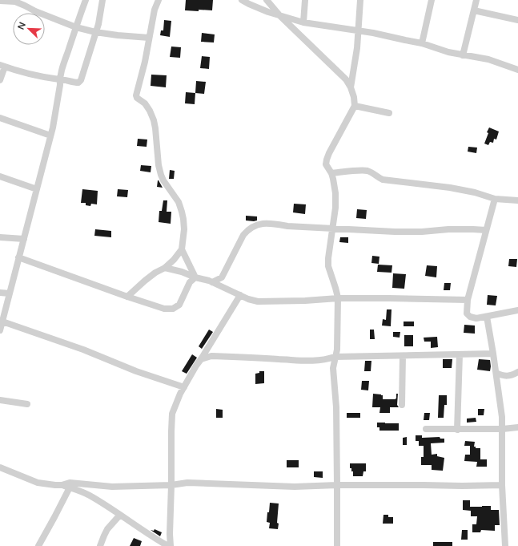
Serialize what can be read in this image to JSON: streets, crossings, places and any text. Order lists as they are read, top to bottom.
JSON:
{
  "north": "top left"
}
